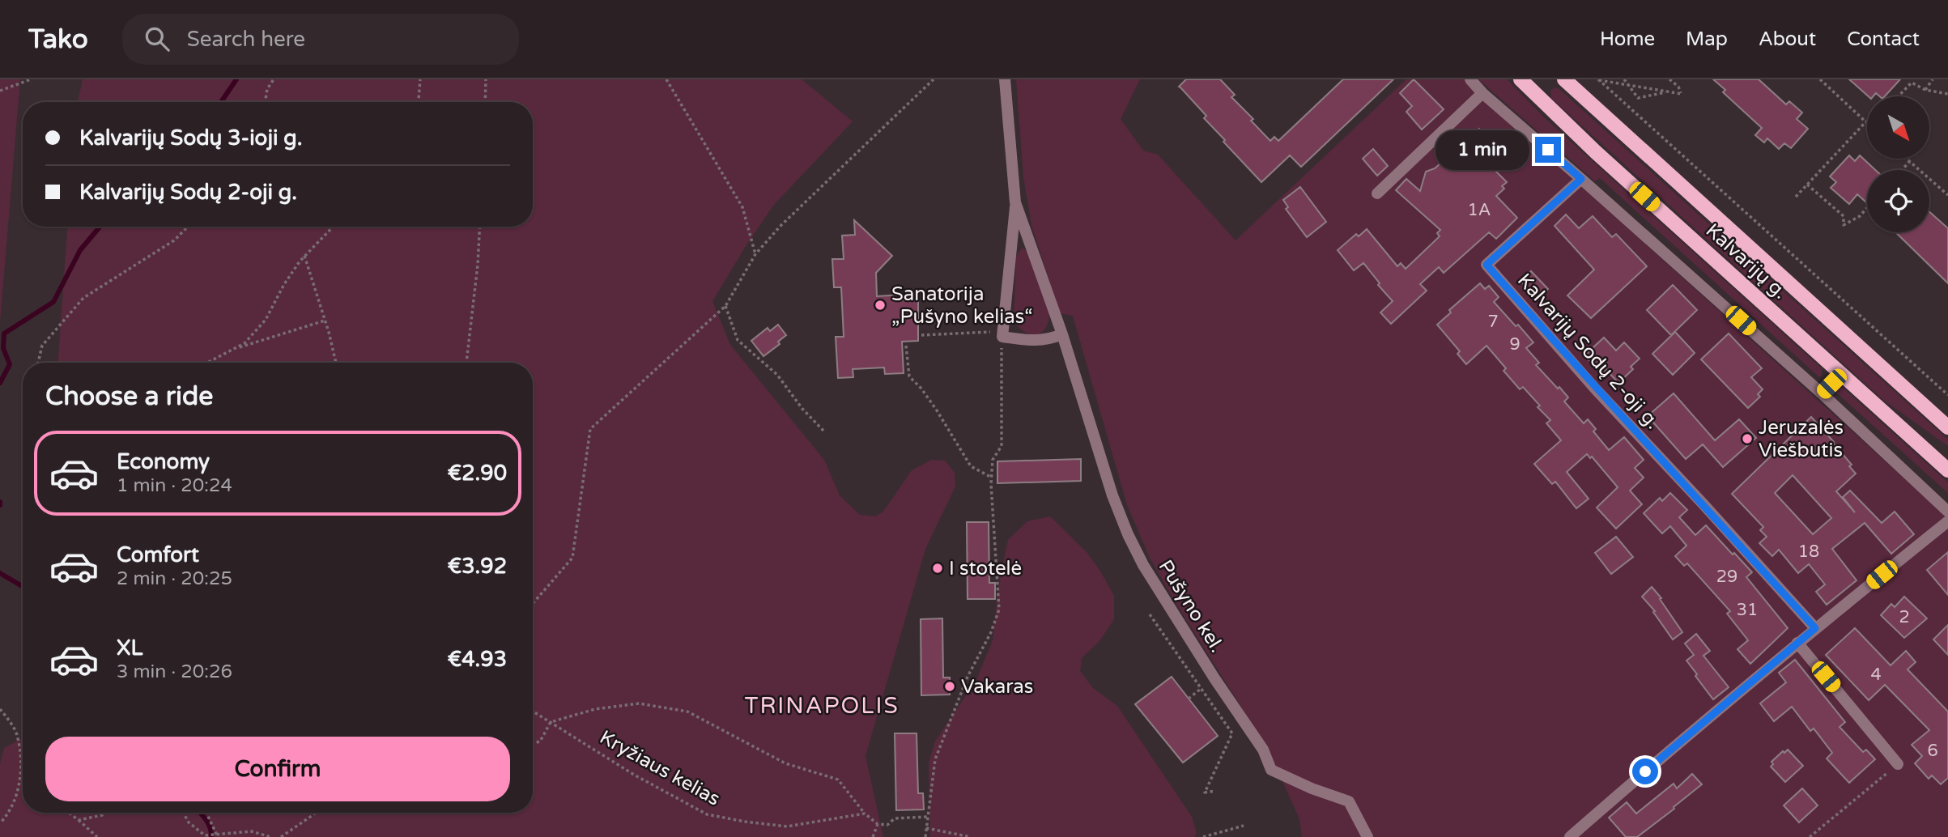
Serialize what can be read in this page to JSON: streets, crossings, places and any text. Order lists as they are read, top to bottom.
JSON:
{
  "streets": {
    "main road": ["Kalvarijų g."],
    "street": ["Kalvarijų Sodų 2-oji g.", "Pušyno kel."],
    "path": ["Kryžiaus kelias"]
  },
  "districts": ["TRINAPOLIS"],
  "places": [
    "Sanatorija „Pušyno kelias“",
    "Jeruzalės Viešbutis",
    "I stotelė",
    "Vakaras"
  ],
  "house_numbers": [
    "1A",
    "7",
    "9",
    "18",
    "29",
    "31",
    "2",
    "4",
    "6"
  ],
  "north": "bottom right",
  "page": {
    "header": "Tako",
    "search": "Search here",
    "nav": [
      "Home",
      "Map",
      "About",
      "Contact"
    ],
    "banner": ["Kalvarijų Sodų 3-ioji g.", "Kalvarijų Sodų 2-oji g."],
    "bubble": "1 min",
    "heading": "Choose a ride",
    "list": [
      {
        "name": "Economy",
        "note": "1 min · 20:24",
        "value": "€2.90"
      },
      {
        "name": "Comfort",
        "note": "2 min · 20:25",
        "value": "€3.92"
      },
      {
        "name": "XL",
        "note": "3 min · 20:26",
        "value": "€4.93"
      }
    ],
    "buttons": "Confirm"
  }
}
